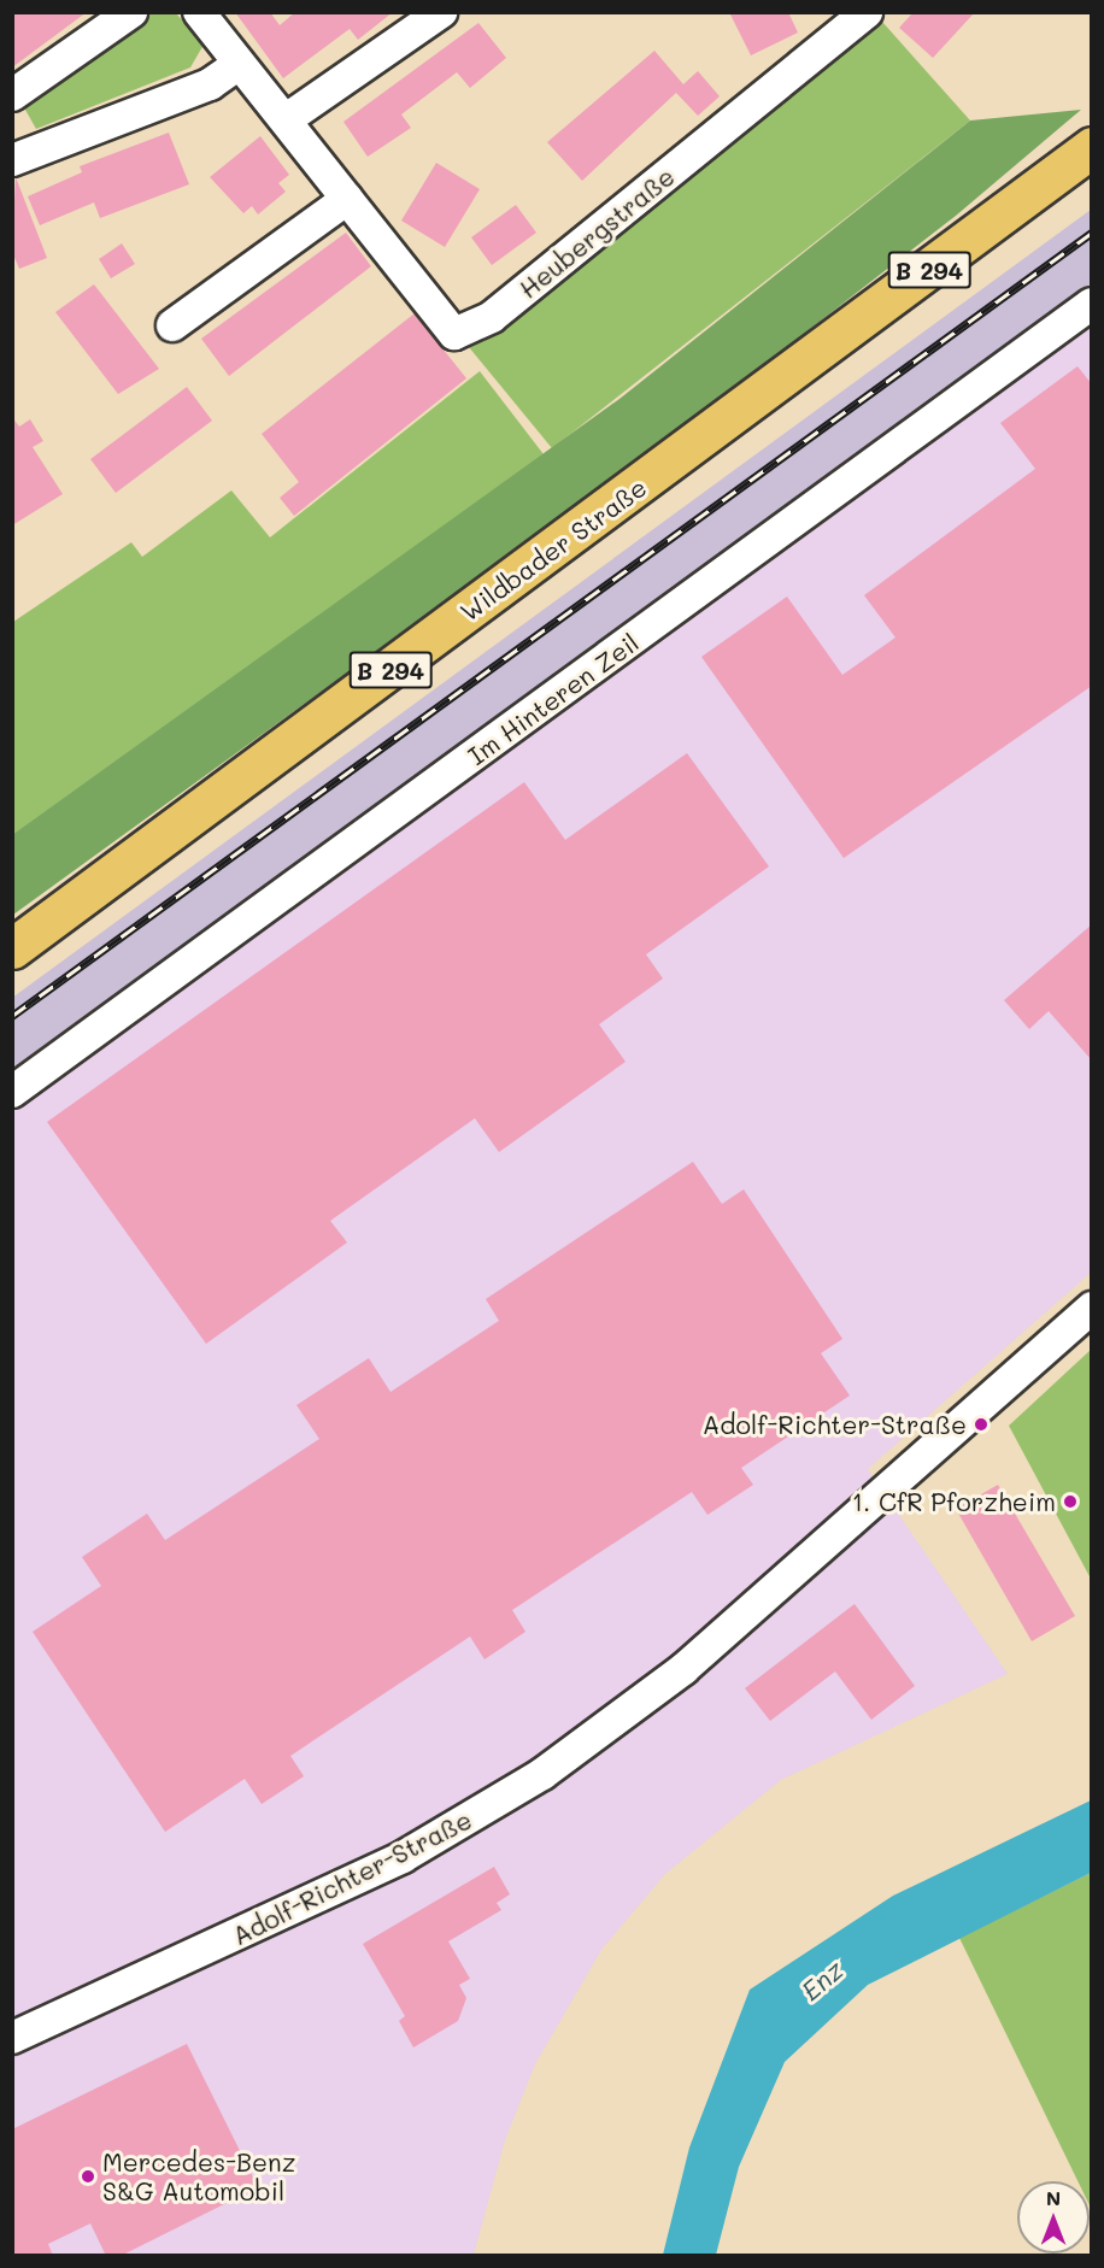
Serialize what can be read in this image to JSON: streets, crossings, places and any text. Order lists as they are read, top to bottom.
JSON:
{
  "streets": {
    "main road": ["B 294", "Wildbader Straße"],
    "street": ["Heubergstraße", "Im Hinteren Zeil", "Adolf-Richter-Straße"]
  },
  "water": ["Enz"],
  "places": ["Adolf-Richter-Straße", "1. CfR Pforzheim", "Mercedes-Benz S&G Automobil"],
  "north": "top"
}
